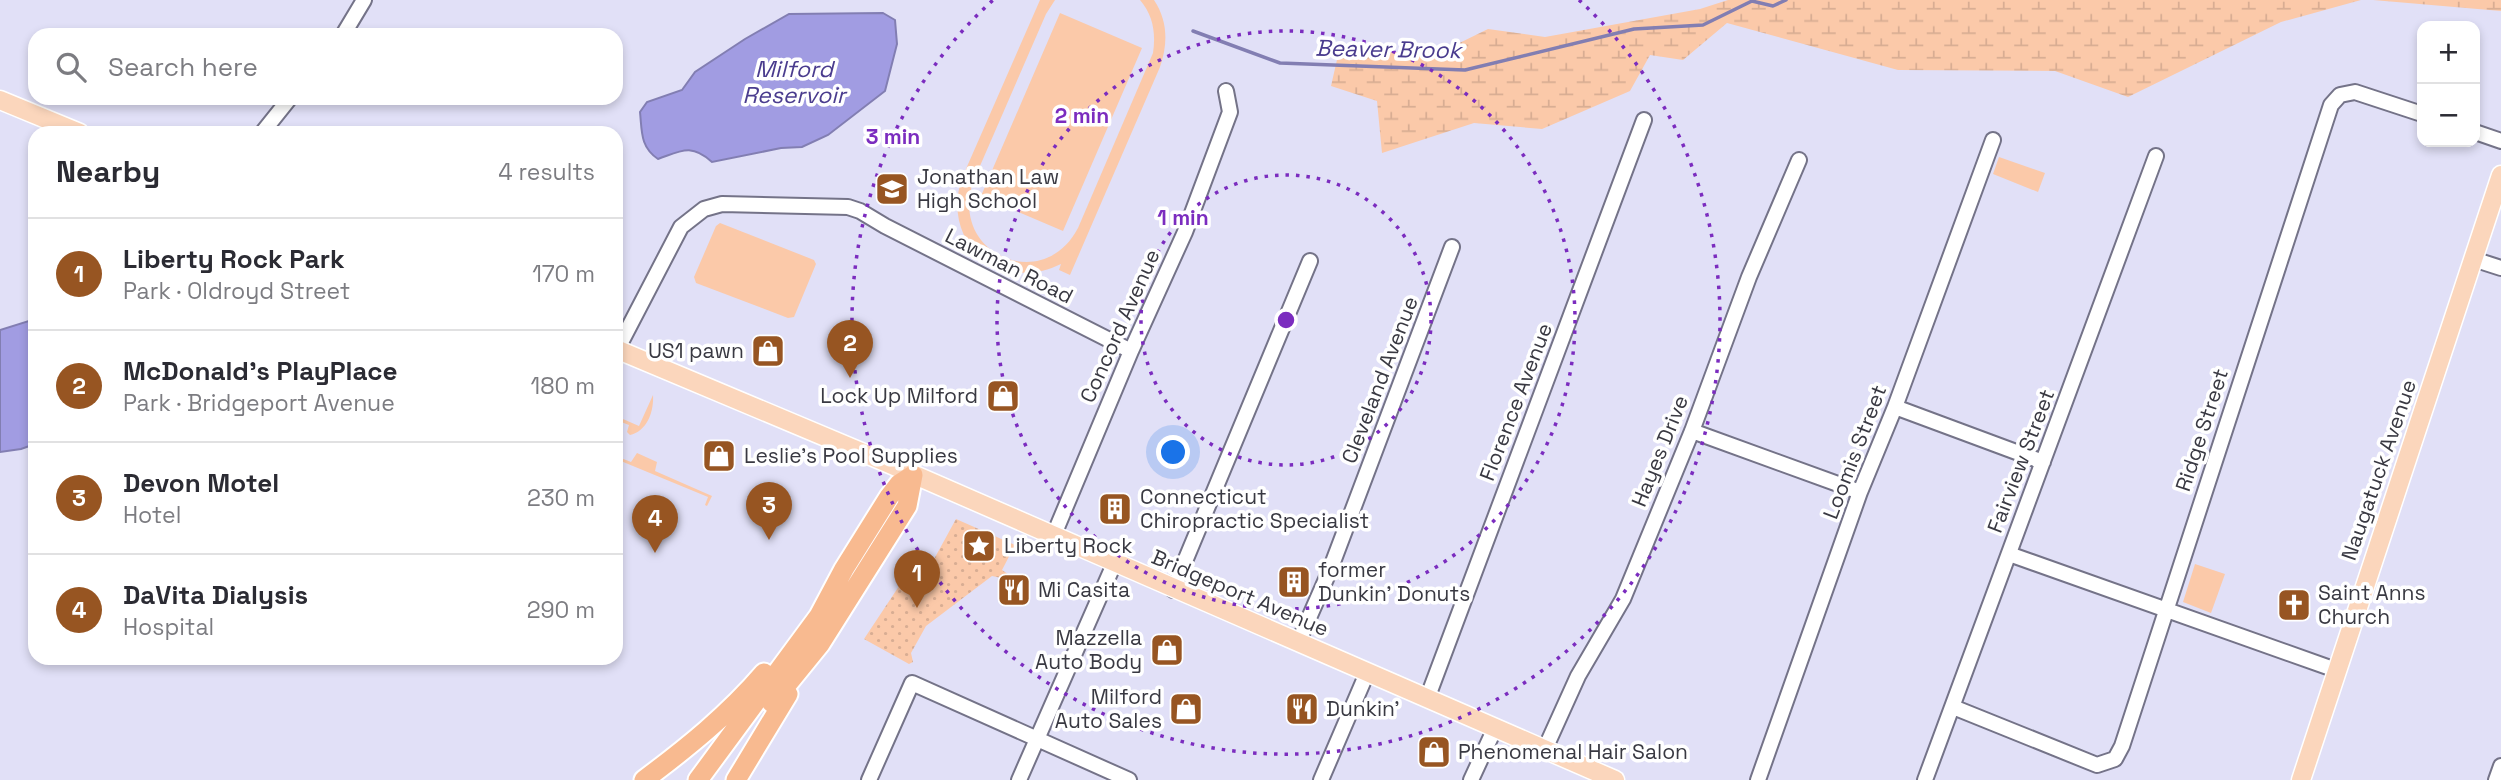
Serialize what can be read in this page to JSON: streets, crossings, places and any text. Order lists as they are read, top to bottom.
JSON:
{
  "streets": {
    "main road": ["Naugatuck Avenue", "Bridgeport Avenue"],
    "street": [
      "Lawman Road",
      "Concord Avenue",
      "Cleveland Avenue",
      "Florence Avenue",
      "Ridge Street",
      "Hayes Drive",
      "Loomis Street",
      "Fairview Street"
    ]
  },
  "crossings": [
    ["Lawman Road", "Concord Avenue"],
    ["Concord Avenue", "Bridgeport Avenue"],
    ["Cleveland Avenue", "Bridgeport Avenue"],
    ["Florence Avenue", "Bridgeport Avenue"],
    ["Ridge Street", "Fairview Street"],
    ["Hayes Drive", "Bridgeport Avenue"]
  ],
  "water": ["Beaver Brook", "Milford Reservoir"],
  "places": {
    "school or university": ["Jonathan Law High School"],
    "shop": [
      "US1 pawn",
      "Lock Up Milford",
      "Leslie's Pool Supplies",
      "Mazzella Auto Body",
      "Milford Auto Sales",
      "Phenomenal Hair Salon"
    ],
    "building": ["Connecticut Chiropractic Specialist", "former Dunkin' Donuts"],
    "place": ["Liberty Rock"],
    "restaurant": ["Mi Casita", "Dunkin'"],
    "church": ["Saint Anns Church"]
  },
  "page": {
    "map_buttons": ["+", "−"],
    "search": "Search here",
    "heading": ["Nearby", "4 results"],
    "list": [
      {
        "mark": "1",
        "name": "Liberty Rock Park",
        "note": "Park · Oldroyd Street",
        "value": "170 m"
      },
      {
        "mark": "2",
        "name": "McDonald's PlayPlace",
        "note": "Park · Bridgeport Avenue",
        "value": "180 m"
      },
      {
        "mark": "3",
        "name": "Devon Motel",
        "note": "Hotel",
        "value": "230 m"
      },
      {
        "mark": "4",
        "name": "DaVita Dialysis",
        "note": "Hospital",
        "value": "290 m"
      }
    ],
    "pins": [
      "2",
      "3",
      "4",
      "1"
    ]
  },
  "rings": ["2 min", "3 min", "1 min"]
}
